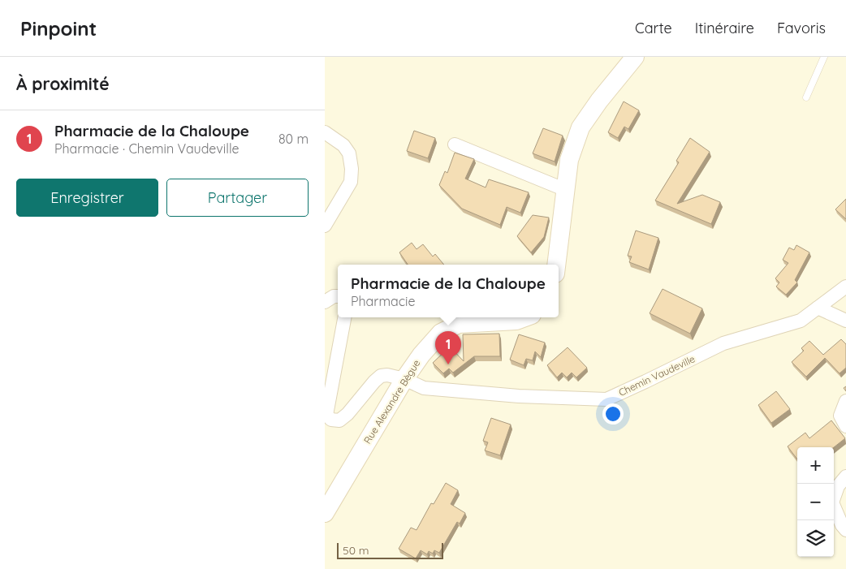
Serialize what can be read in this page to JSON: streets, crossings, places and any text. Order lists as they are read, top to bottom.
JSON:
{
  "streets": {
    "main road": ["Rue Alexandre Bègue"],
    "street": ["Chemin Vaudeville"]
  },
  "crossings": [
    ["Chemin Vaudeville", "Rue Alexandre Bègue"]
  ],
  "scale_bar": "50 m",
  "page": {
    "header": "Pinpoint",
    "nav": ["Carte", "Itinéraire", "Favoris"],
    "heading": "À proximité",
    "list": [
      {
        "mark": "1",
        "name": "Pharmacie de la Chaloupe",
        "note": "Pharmacie · Chemin Vaudeville",
        "value": "80 m"
      }
    ],
    "buttons": ["Enregistrer", "Partager"],
    "popup": ["Pharmacie de la Chaloupe", "Pharmacie"],
    "pins": "1",
    "map_buttons": ["+", "−"],
    "scale": "50 m"
  }
}
